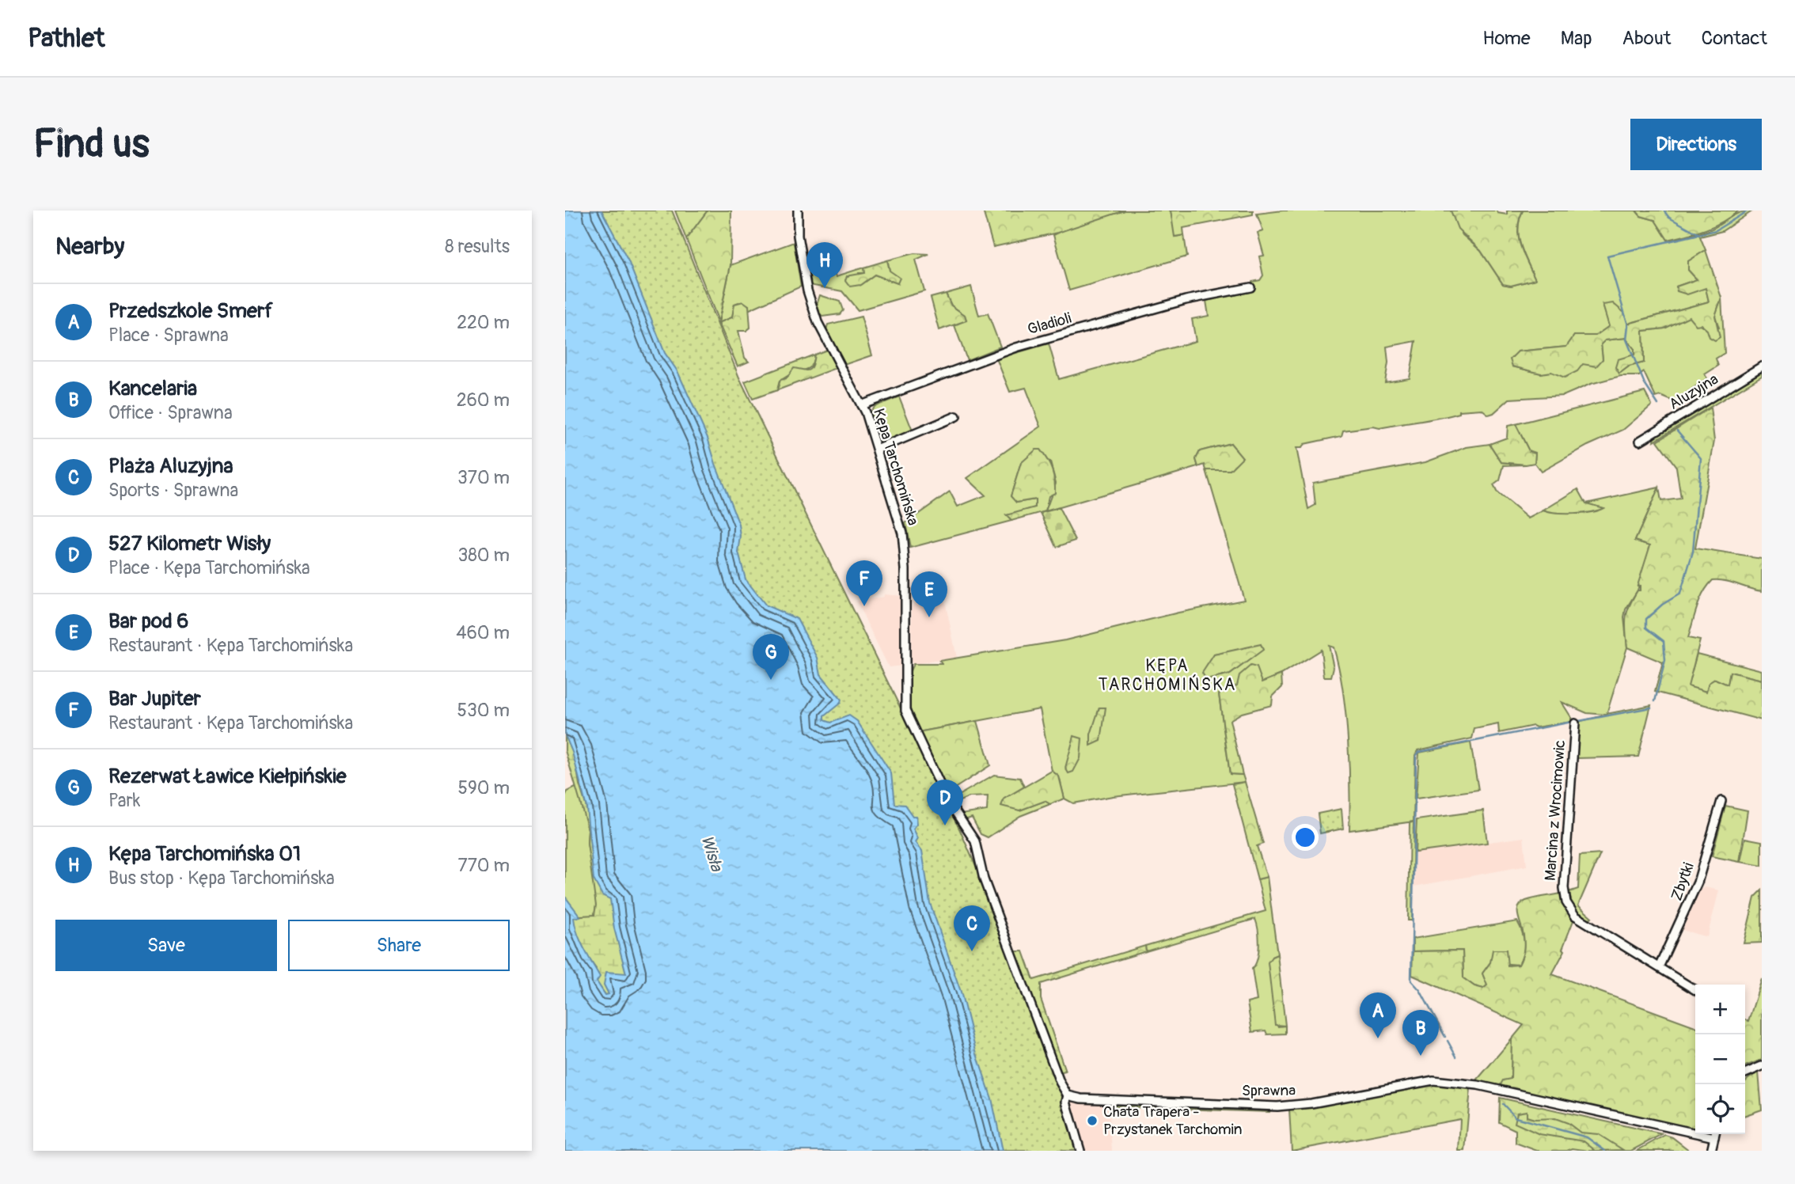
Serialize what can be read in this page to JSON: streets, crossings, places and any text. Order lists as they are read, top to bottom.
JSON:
{
  "streets": {
    "street": [
      "Gladioli",
      "Aluzyjna",
      "Kępa Tarchomińska",
      "Marcina z Wrocimowic",
      "Zbytki",
      "Sprawna"
    ]
  },
  "crossings": [
    ["Gladioli", "Kępa Tarchomińska"],
    ["Kępa Tarchomińska", "Sprawna"],
    ["Marcina z Wrocimowic", "Zbytki"]
  ],
  "districts": ["KĘPA TARCHOMIŃSKA"],
  "water": ["Wisła"],
  "places": ["Chata Trapera - Przystanek Tarchomin"],
  "page": {
    "header": "Pathlet",
    "nav": [
      "Home",
      "Map",
      "About",
      "Contact"
    ],
    "buttons": [
      "Directions",
      ["Save", "Share"]
    ],
    "title": "Find us",
    "heading": ["Nearby", "8 results"],
    "pins": [
      "H",
      "F",
      "E",
      "G",
      "D",
      "C",
      "A",
      "B"
    ],
    "list": [
      {
        "mark": "A",
        "name": "Przedszkole Smerf",
        "note": "Place · Sprawna",
        "value": "220 m"
      },
      {
        "mark": "B",
        "name": "Kancelaria",
        "note": "Office · Sprawna",
        "value": "260 m"
      },
      {
        "mark": "C",
        "name": "Plaża Aluzyjna",
        "note": "Sports · Sprawna",
        "value": "370 m"
      },
      {
        "mark": "D",
        "name": "527 Kilometr Wisły",
        "note": "Place · Kępa Tarchomińska",
        "value": "380 m"
      },
      {
        "mark": "E",
        "name": "Bar pod 6",
        "note": "Restaurant · Kępa Tarchomińska",
        "value": "460 m"
      },
      {
        "mark": "F",
        "name": "Bar Jupiter",
        "note": "Restaurant · Kępa Tarchomińska",
        "value": "530 m"
      },
      {
        "mark": "G",
        "name": "Rezerwat Ławice Kiełpińskie",
        "note": "Park",
        "value": "590 m"
      },
      {
        "mark": "H",
        "name": "Kępa Tarchomińska 01",
        "note": "Bus stop · Kępa Tarchomińska",
        "value": "770 m"
      }
    ],
    "map_buttons": ["+", "−"]
  }
}
